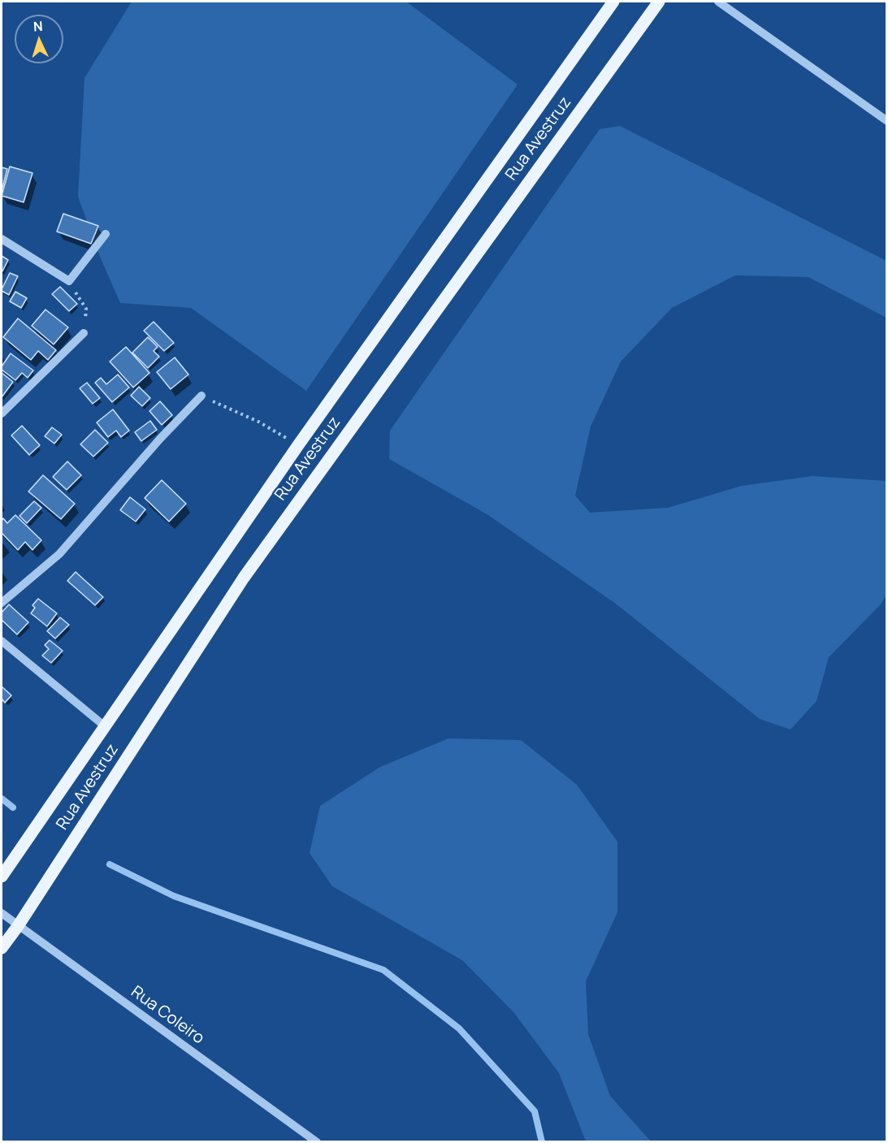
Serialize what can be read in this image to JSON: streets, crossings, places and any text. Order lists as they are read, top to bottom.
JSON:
{
  "streets": {
    "main road": ["Rua Avestruz"],
    "street": ["Rua Coleiro"]
  },
  "crossings": [
    ["Rua Avestruz", "Rua Coleiro"]
  ],
  "north": "top"
}
